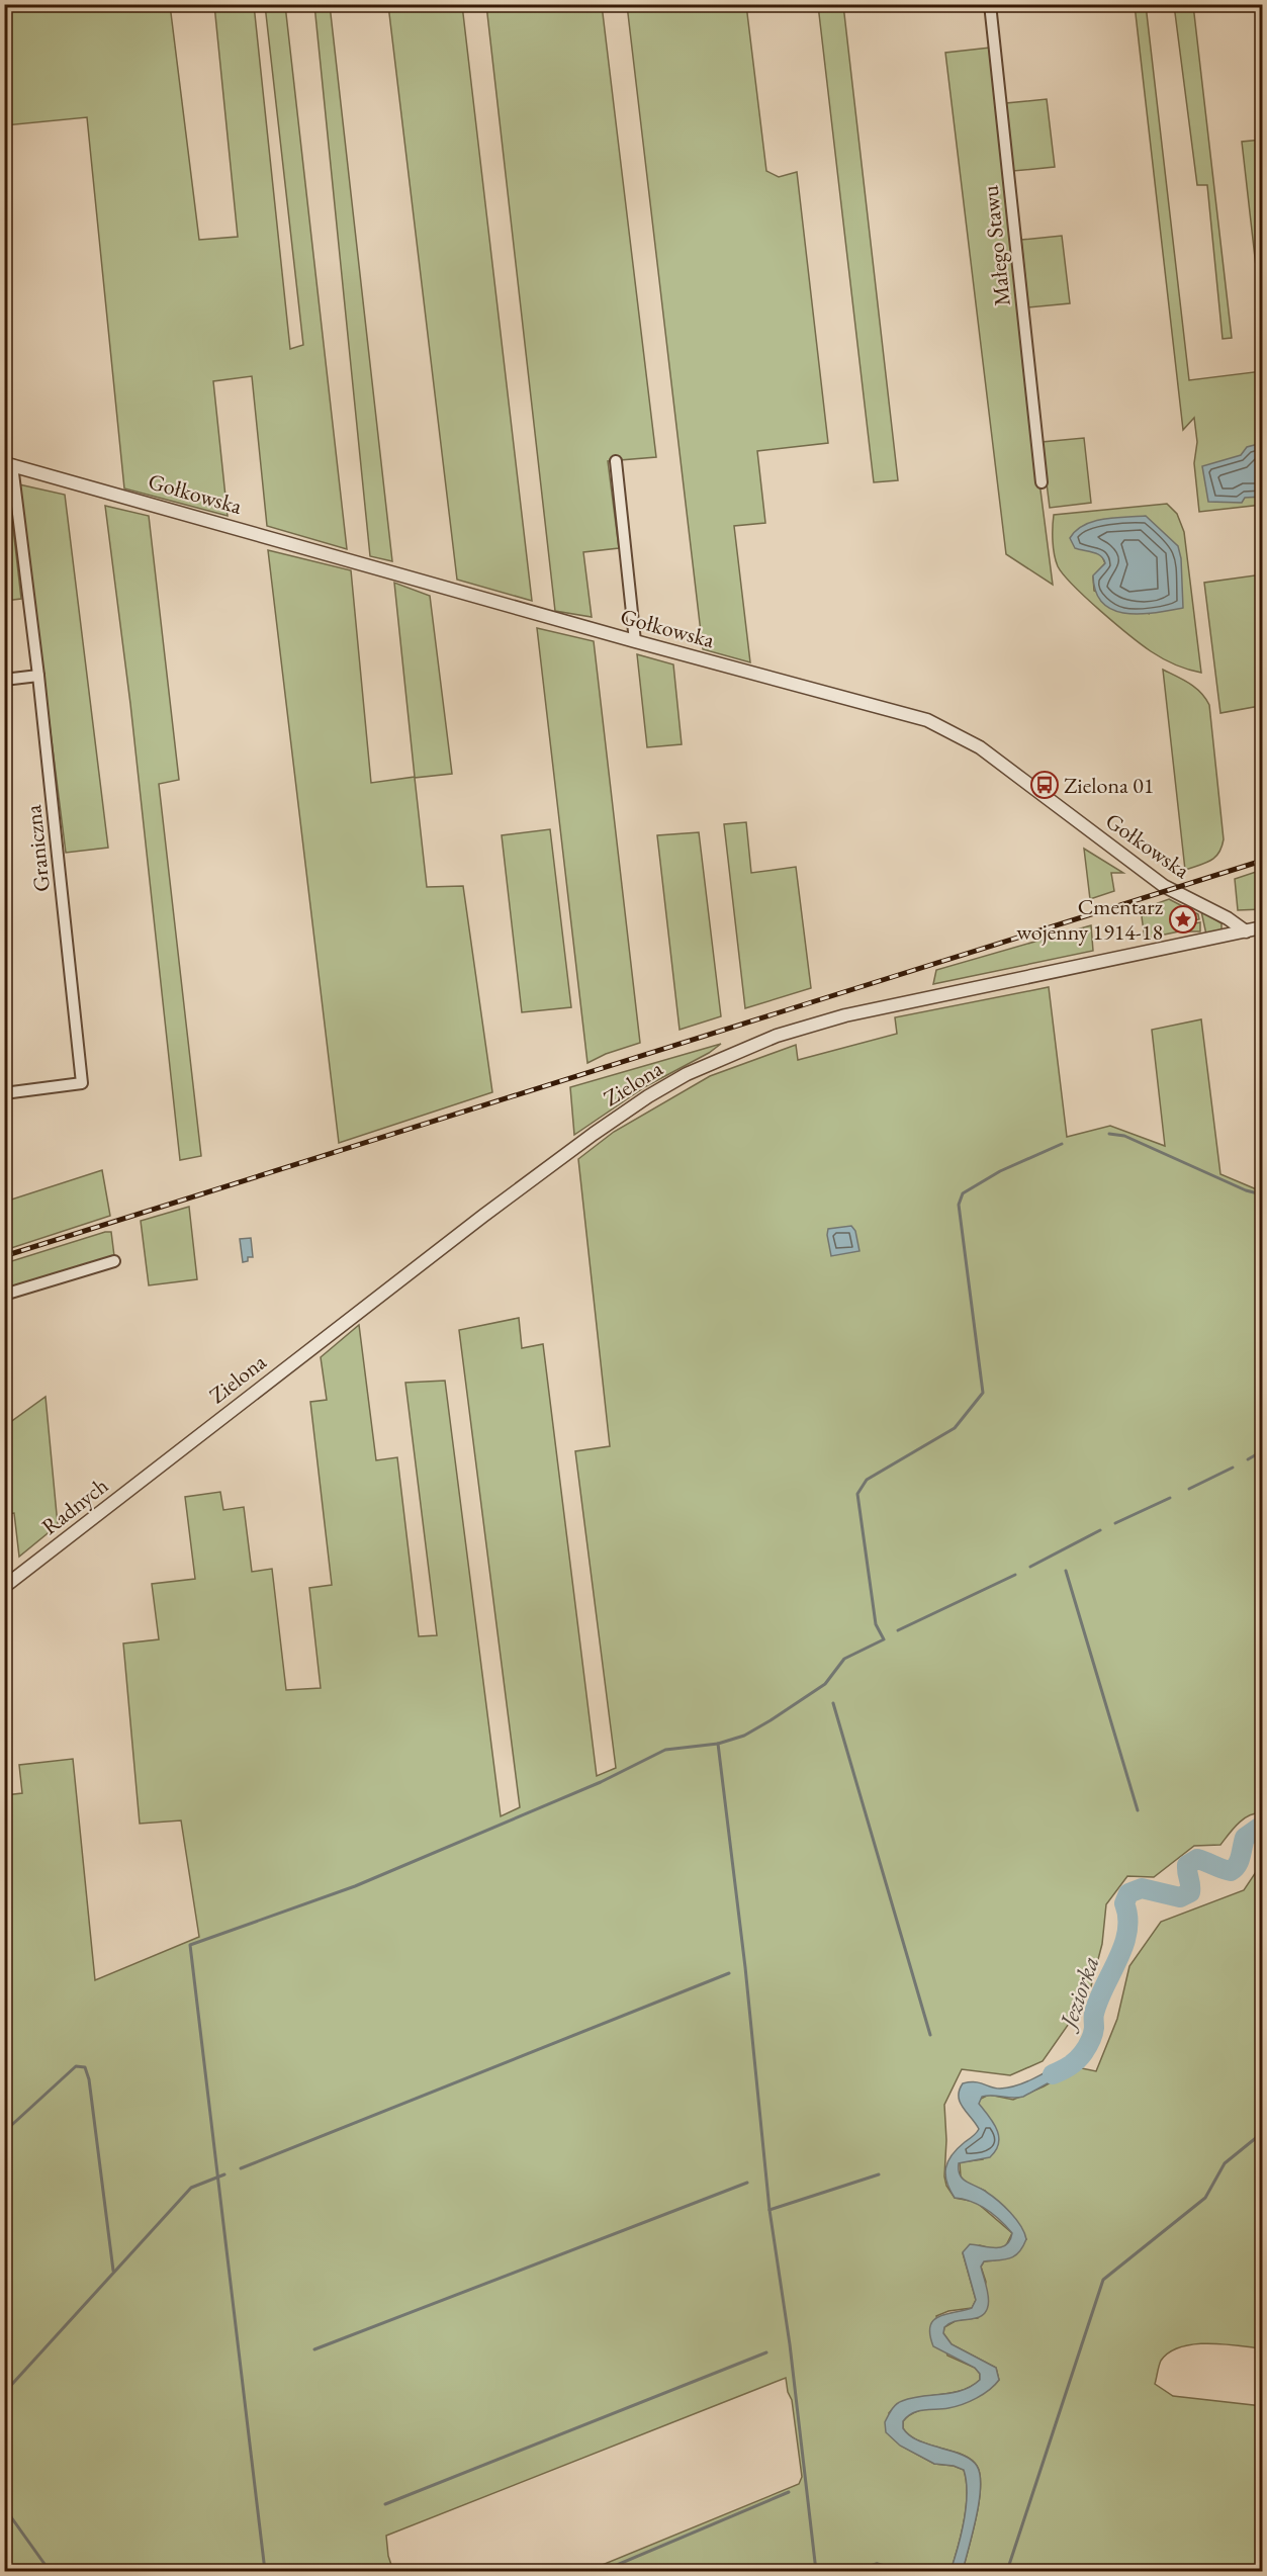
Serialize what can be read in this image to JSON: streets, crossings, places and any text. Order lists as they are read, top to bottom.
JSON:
{
  "streets": {
    "street": [
      "Małego Stawu",
      "Gołkowska",
      "Graniczna",
      "Zielona",
      "Radnych"
    ]
  },
  "crossings": [
    ["Gołkowska", "Graniczna"],
    ["Gołkowska", "Zielona"],
    ["Zielona", "Radnych"]
  ],
  "water": ["Jeziorka"],
  "places": {
    "bus stop": ["Zielona 01"],
    "place": ["Cmentarz wojenny 1914-18"]
  }
}
